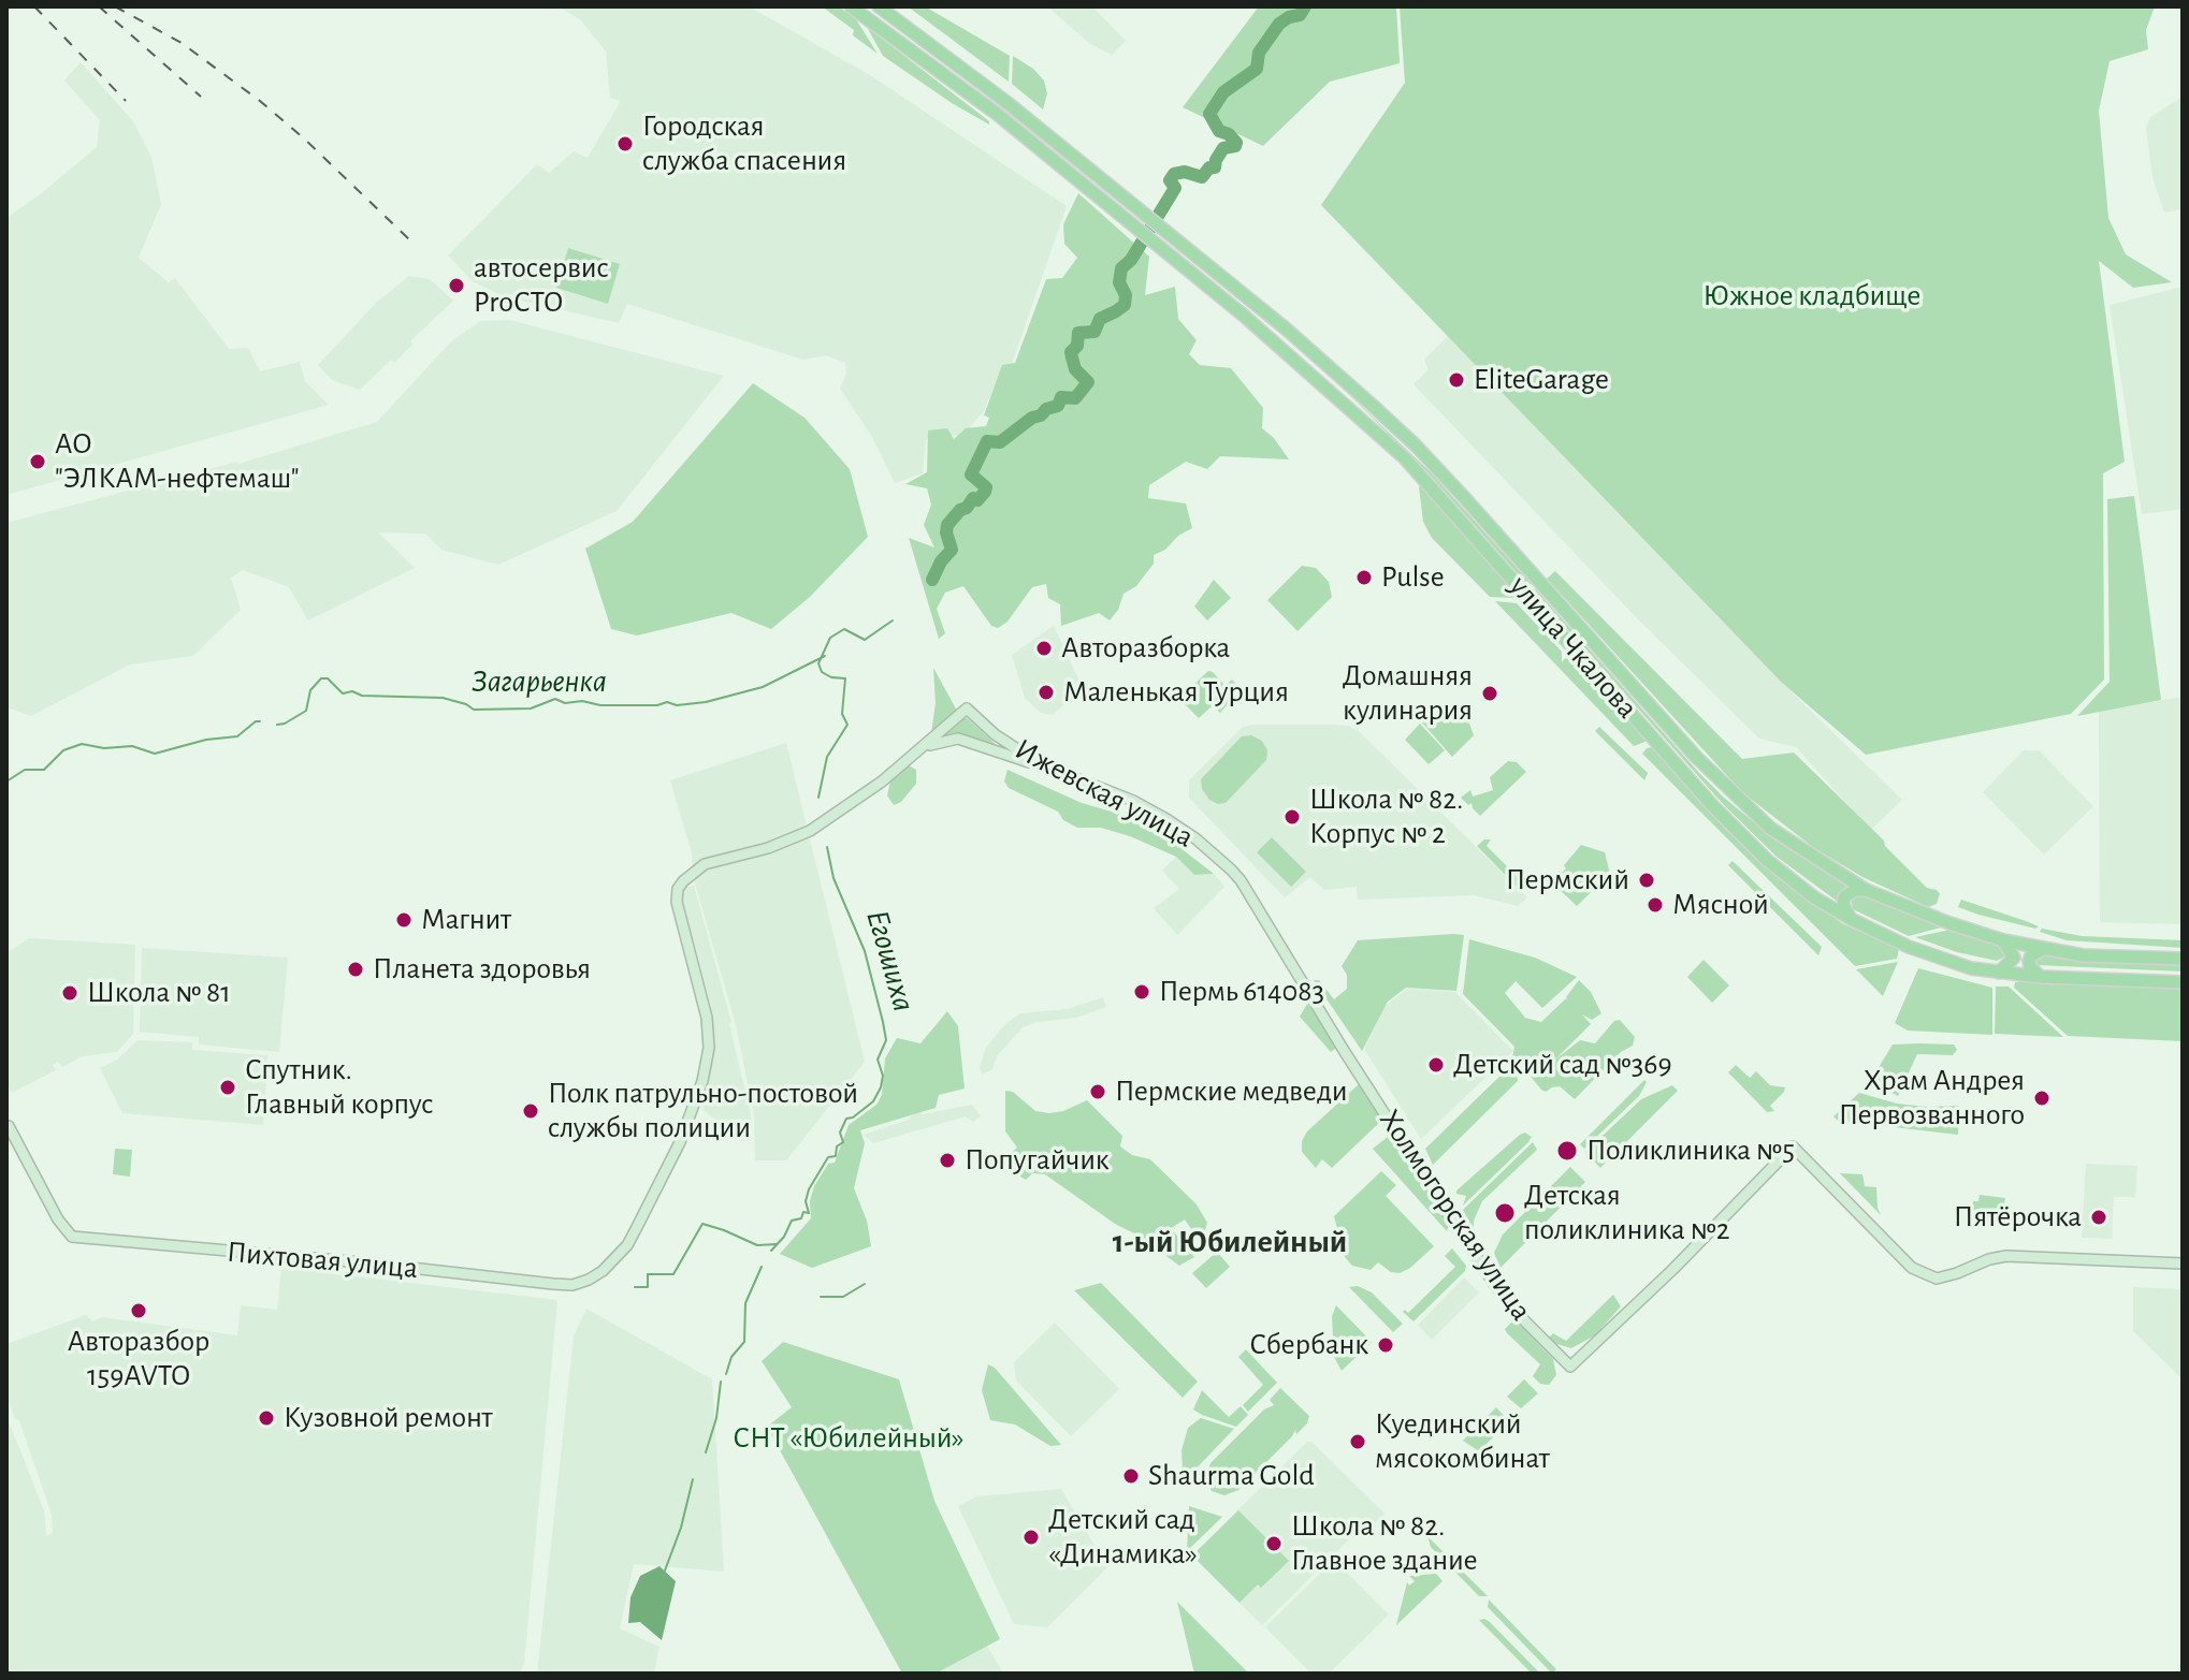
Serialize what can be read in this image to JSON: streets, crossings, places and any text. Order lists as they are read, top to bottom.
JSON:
{
  "streets": {
    "main road": [
      "улица Чкалова",
      "Ижевская улица",
      "Холмогорская улица",
      "Пихтовая улица"
    ]
  },
  "crossings": [
    ["Ижевская улица", "Холмогорская улица"],
    ["Ижевская улица", "Пихтовая улица"]
  ],
  "districts": ["1-ый Юбилейный"],
  "water": ["Загарьенка", "Егошиха"],
  "parks": ["Южное кладбище", "СНТ «Юбилейный»"],
  "places": [
    "Городская служба спасения",
    "автосервис ProСТО",
    "EliteGarage",
    "АО \"ЭЛКАМ-нефтемаш\"",
    "Pulse",
    "Авторазборка",
    "Маленькая Турция",
    "Домашняя кулинария",
    "Школа № 82. Корпус № 2",
    "Пермский",
    "Мясной",
    "Магнит",
    "Планета здоровья",
    "Пермь 614083",
    "Школа № 81",
    "Детский сад №369",
    "Спутник. Главный корпус",
    "Пермские медведи",
    "Храм Андрея Первозванного",
    "Полк патрульно-постовой службы полиции",
    "Поликлиника №5",
    "Попугайчик",
    "Детская поликлиника №2",
    "Пятёрочка",
    "Авторазбор 159AVTO",
    "Сбербанк",
    "Кузовной ремонт",
    "Куединский мясокомбинат",
    "Shaurma Gold",
    "Детский сад «Динамика»",
    "Школа № 82. Главное здание"
  ]
}
